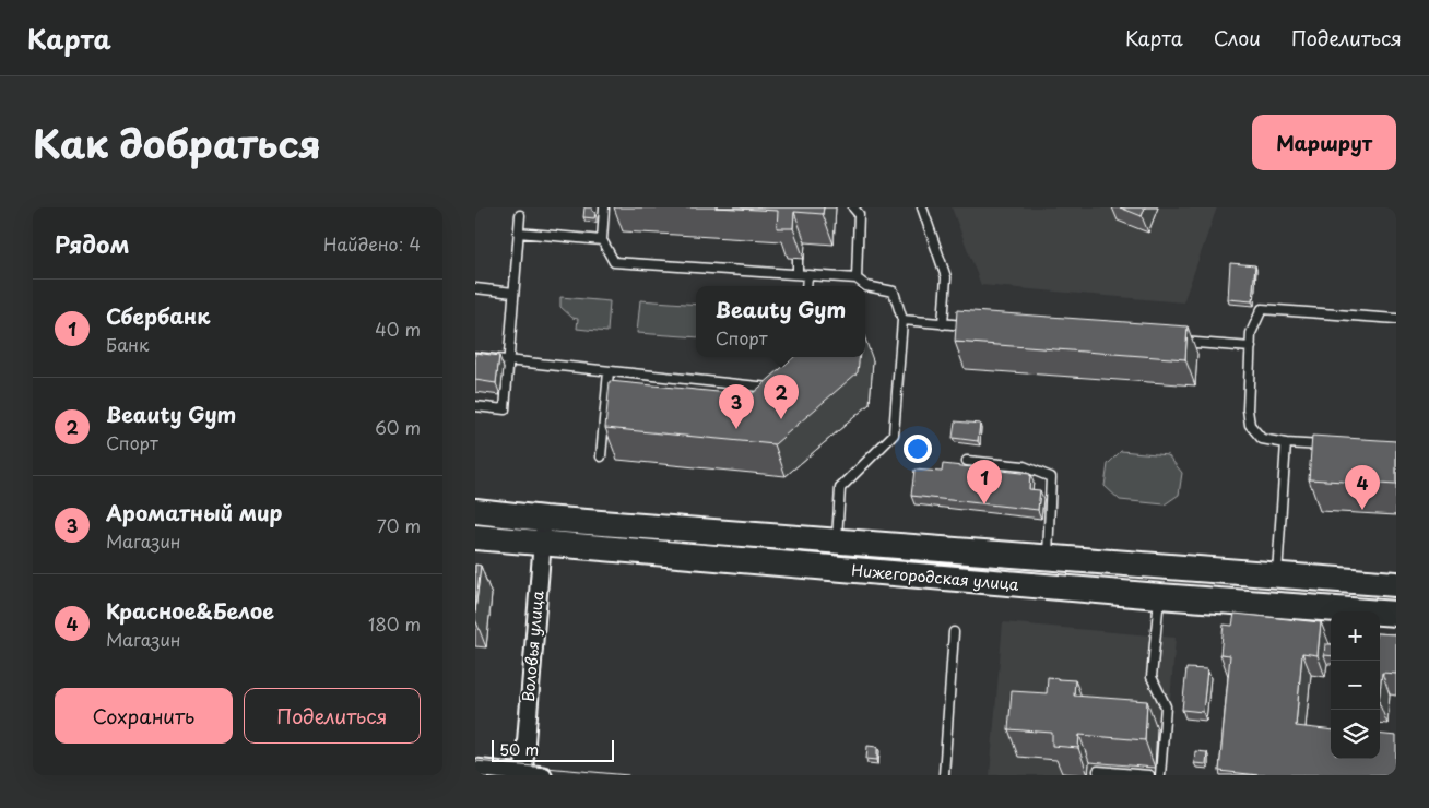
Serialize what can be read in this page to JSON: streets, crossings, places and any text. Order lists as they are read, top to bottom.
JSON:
{
  "streets": {
    "main road": ["Нижегородская улица"],
    "street": ["Воловья улица"]
  },
  "crossings": [
    ["Нижегородская улица", "Воловья улица"]
  ],
  "scale_bar": "50 m",
  "page": {
    "header": "Карта",
    "nav": ["Карта", "Слои", "Поделиться"],
    "title": "Как добраться",
    "buttons": [
      "Маршрут",
      ["Сохранить", "Поделиться"]
    ],
    "heading": ["Рядом", "Найдено: 4"],
    "list": [
      {
        "mark": "1",
        "name": "Сбербанк",
        "note": "Банк",
        "value": "40 m"
      },
      {
        "mark": "2",
        "name": "Beauty Gym",
        "note": "Спорт",
        "value": "60 m"
      },
      {
        "mark": "3",
        "name": "Ароматный мир",
        "note": "Магазин",
        "value": "70 m"
      },
      {
        "mark": "4",
        "name": "Красное&Белое",
        "note": "Магазин",
        "value": "180 m"
      }
    ],
    "popup": ["Beauty Gym", "Спорт"],
    "pins": [
      "2",
      "3",
      "1",
      "4"
    ],
    "map_buttons": ["+", "−"],
    "scale": "50 m"
  }
}
